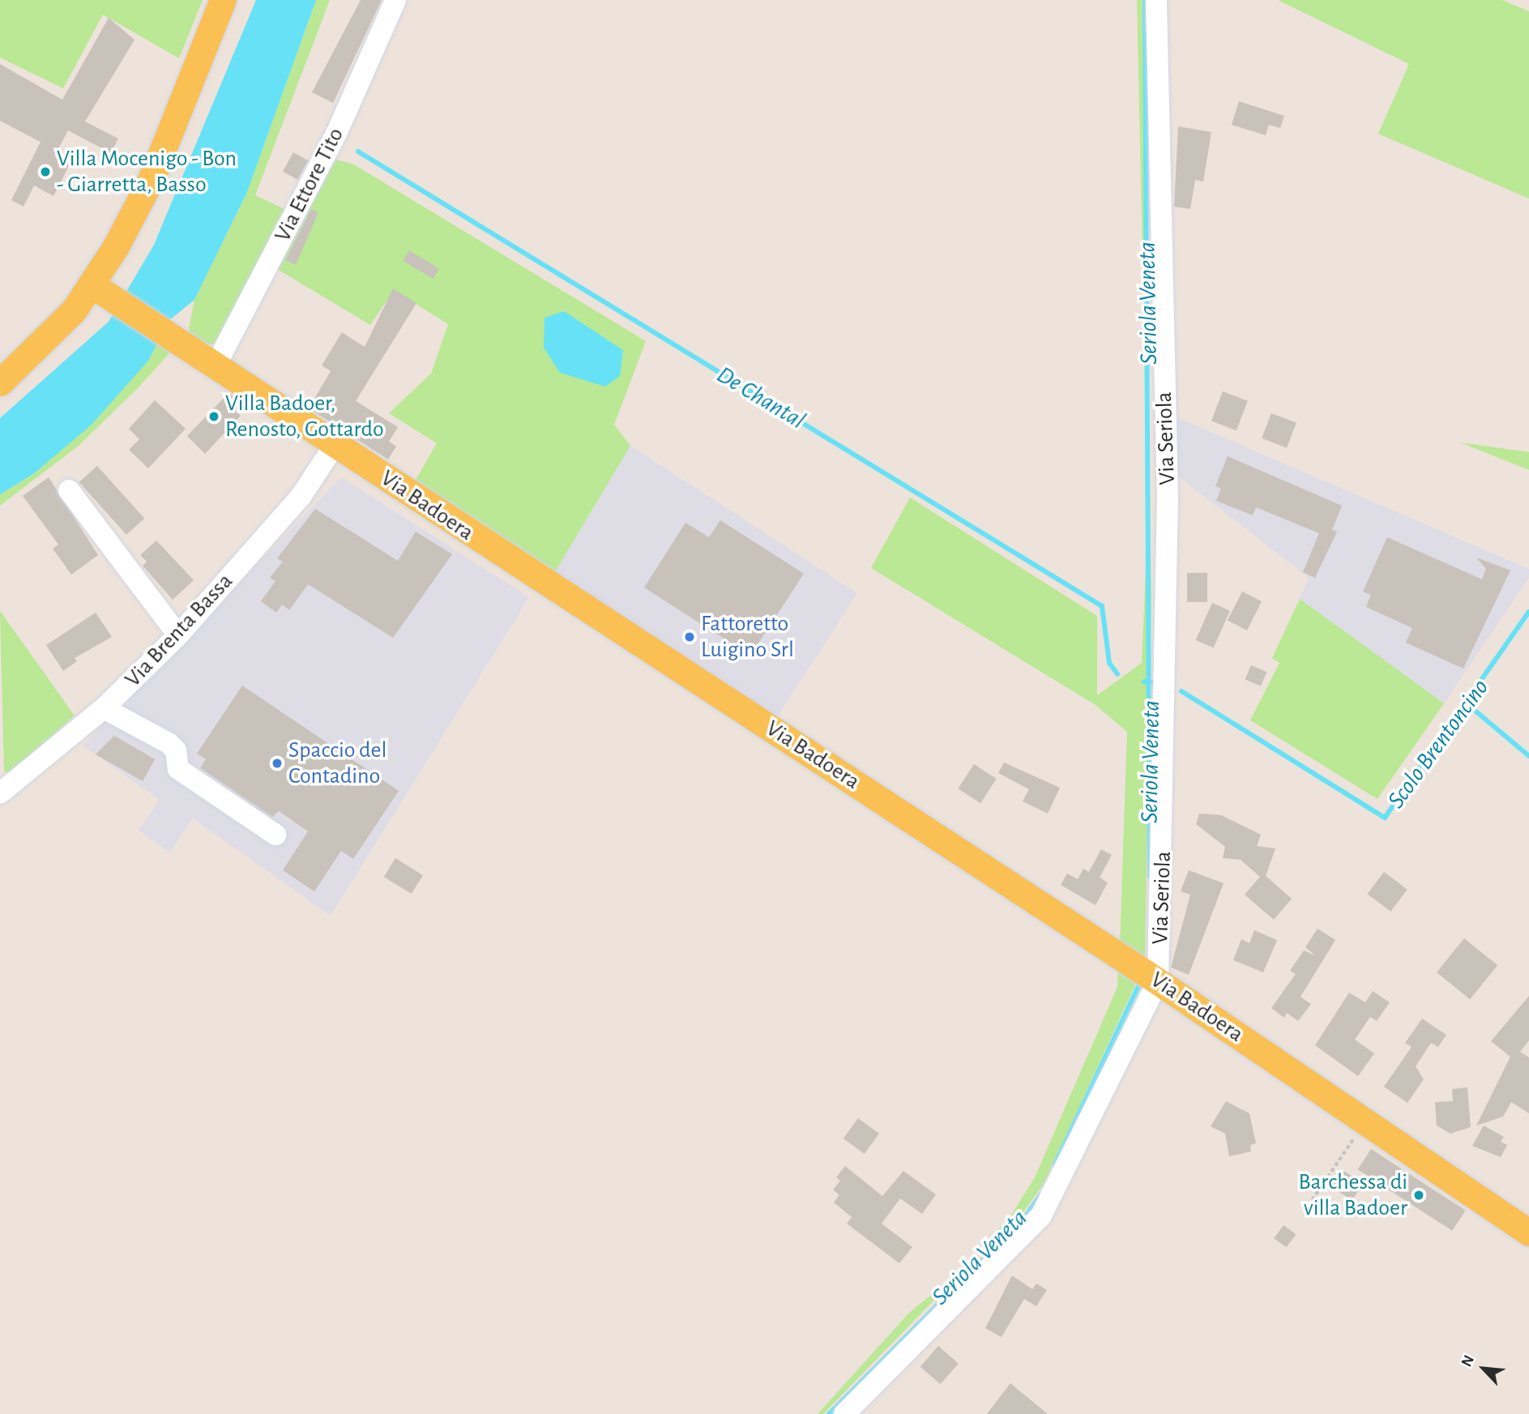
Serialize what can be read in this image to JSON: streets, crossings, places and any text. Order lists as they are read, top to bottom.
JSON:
{
  "streets": {
    "main road": ["Via Badoera"],
    "street": ["Via Ettore Tito", "Via Seriola", "Via Brenta Bassa"]
  },
  "crossings": [
    ["Via Ettore Tito", "Via Badoera"],
    ["Via Seriola", "Via Badoera"],
    ["Via Badoera", "Via Brenta Bassa"]
  ],
  "water": ["Seriola Veneta", "De Chantal", "Scolo Brentoncino"],
  "places": [
    "Villa Mocenigo - Bon - Giarretta, Basso",
    "Villa Badoer, Renosto, Gottardo",
    "Fattoretto Luigino Srl",
    "Spaccio del Contadino",
    "Barchessa di villa Badoer"
  ],
  "north": "top left"
}
